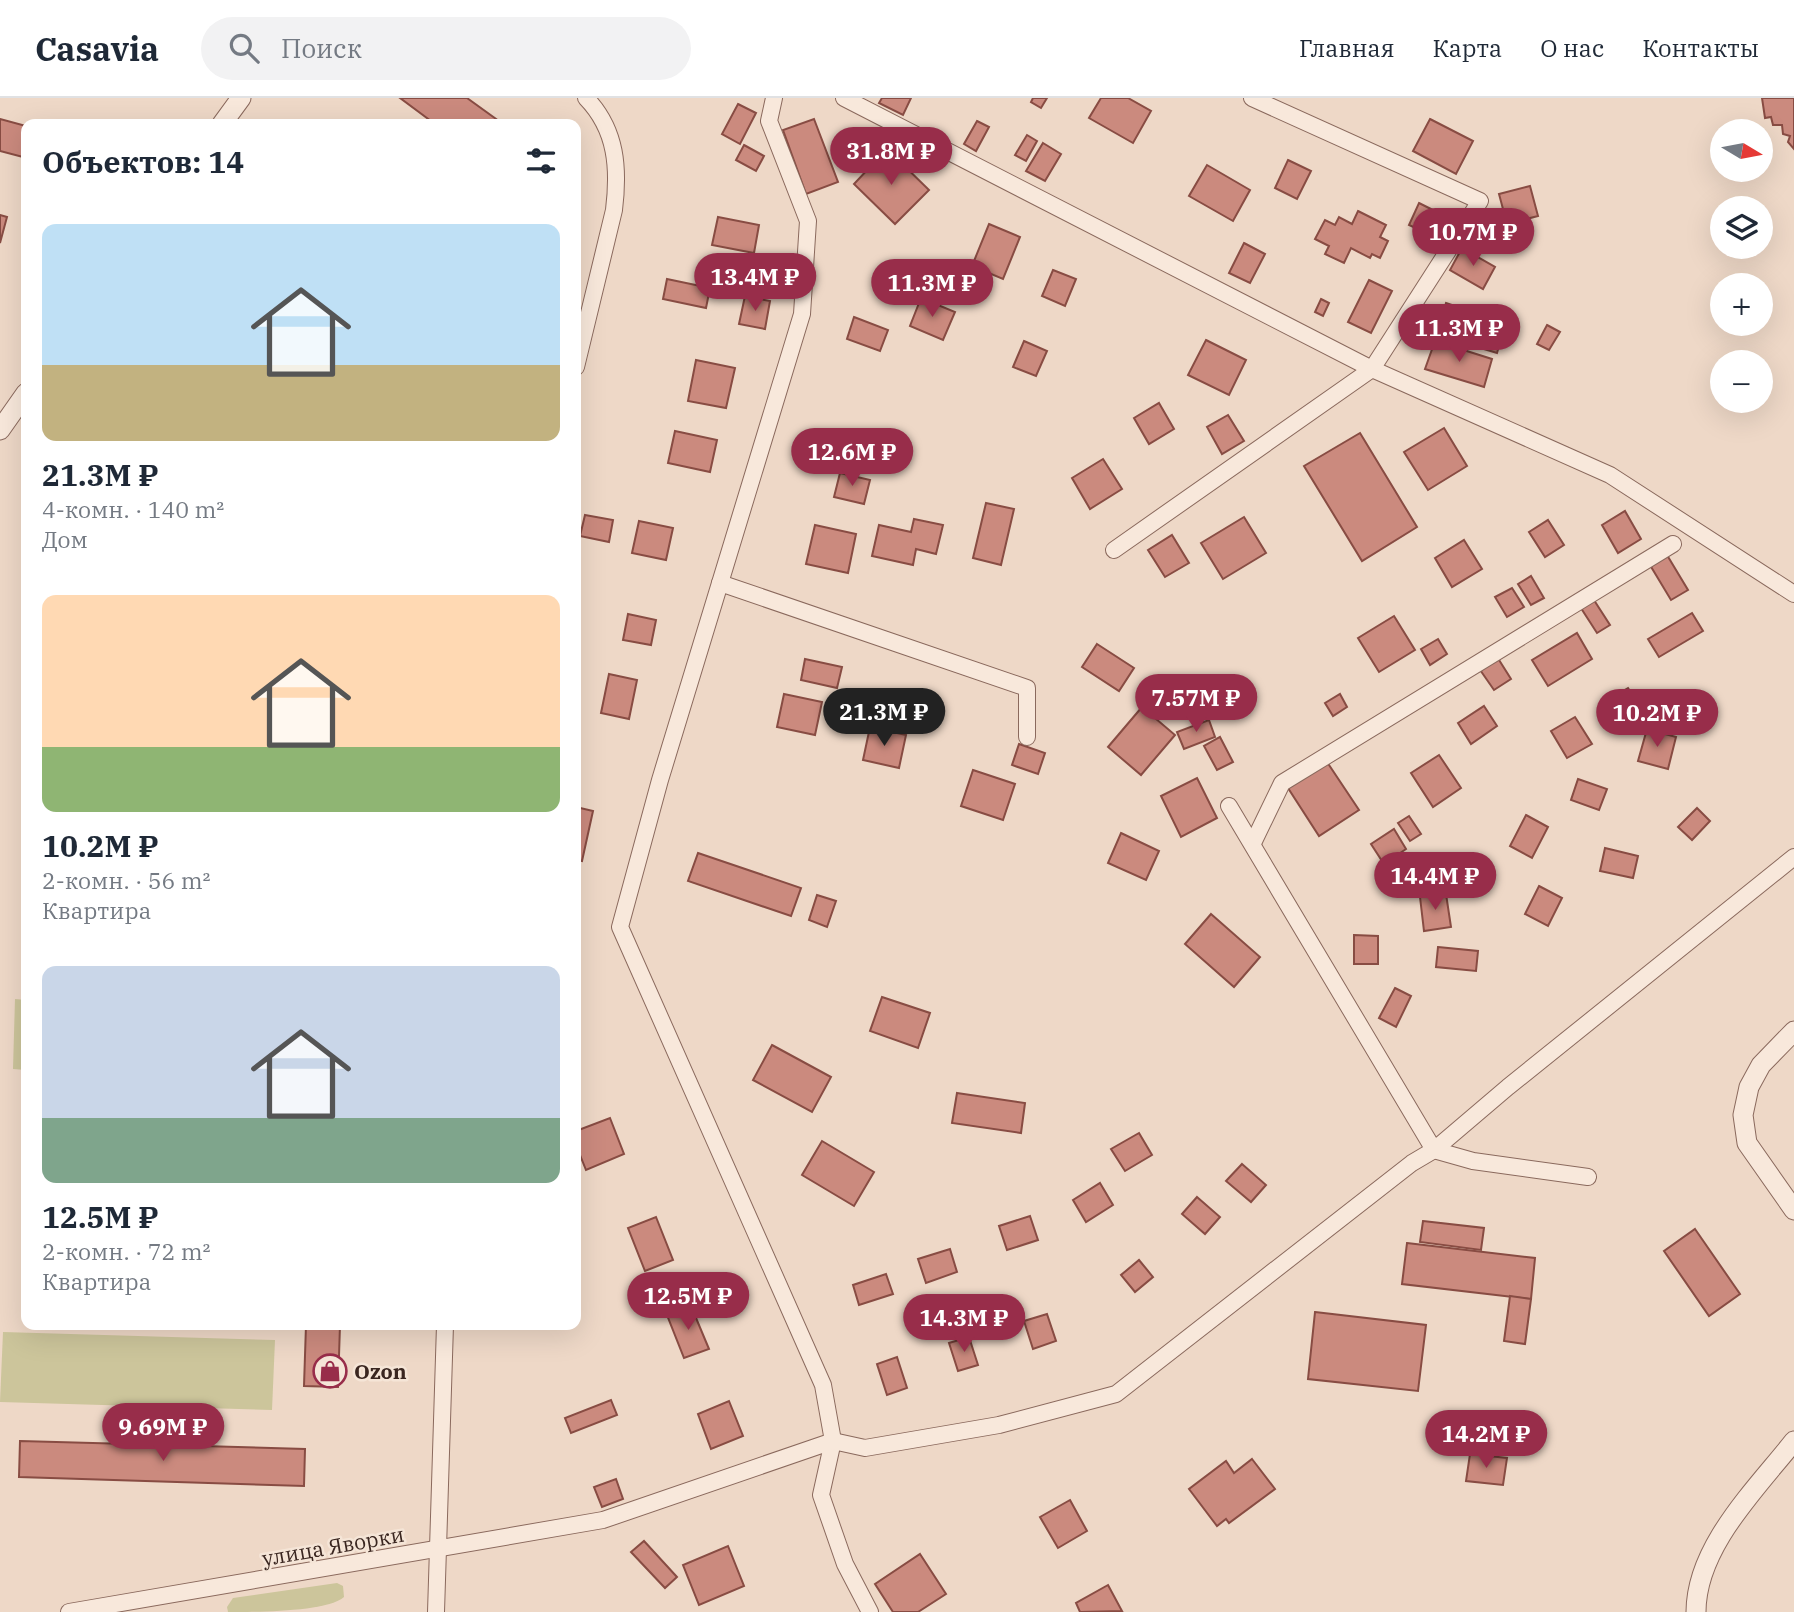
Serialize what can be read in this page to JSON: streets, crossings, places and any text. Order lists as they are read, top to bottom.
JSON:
{
  "streets": {
    "street": ["улица Яворки"]
  },
  "places": {
    "shop": ["Ozon"]
  },
  "north": "right",
  "page": {
    "header": "Casavia",
    "search": "Поиск",
    "nav": [
      "Главная",
      "Карта",
      "О нас",
      "Контакты"
    ],
    "map_buttons": ["+", "−"],
    "heading": "Объектов: 14",
    "price": [
      "31.8M ₽",
      "10.7M ₽",
      "13.4M ₽",
      "11.3M ₽",
      "11.3M ₽",
      "12.6M ₽",
      "7.57M ₽",
      "21.3M ₽",
      "10.2M ₽",
      "14.4M ₽",
      "12.5M ₽",
      "14.3M ₽",
      "9.69M ₽",
      "14.2M ₽"
    ],
    "list": [
      {
        "name": "21.3M ₽",
        "note": "4-комн. · 140 m² · Дом"
      },
      {
        "name": "10.2M ₽",
        "note": "2-комн. · 56 m² · Квартира"
      },
      {
        "name": "12.5M ₽",
        "note": "2-комн. · 72 m² · Квартира"
      }
    ]
  }
}
